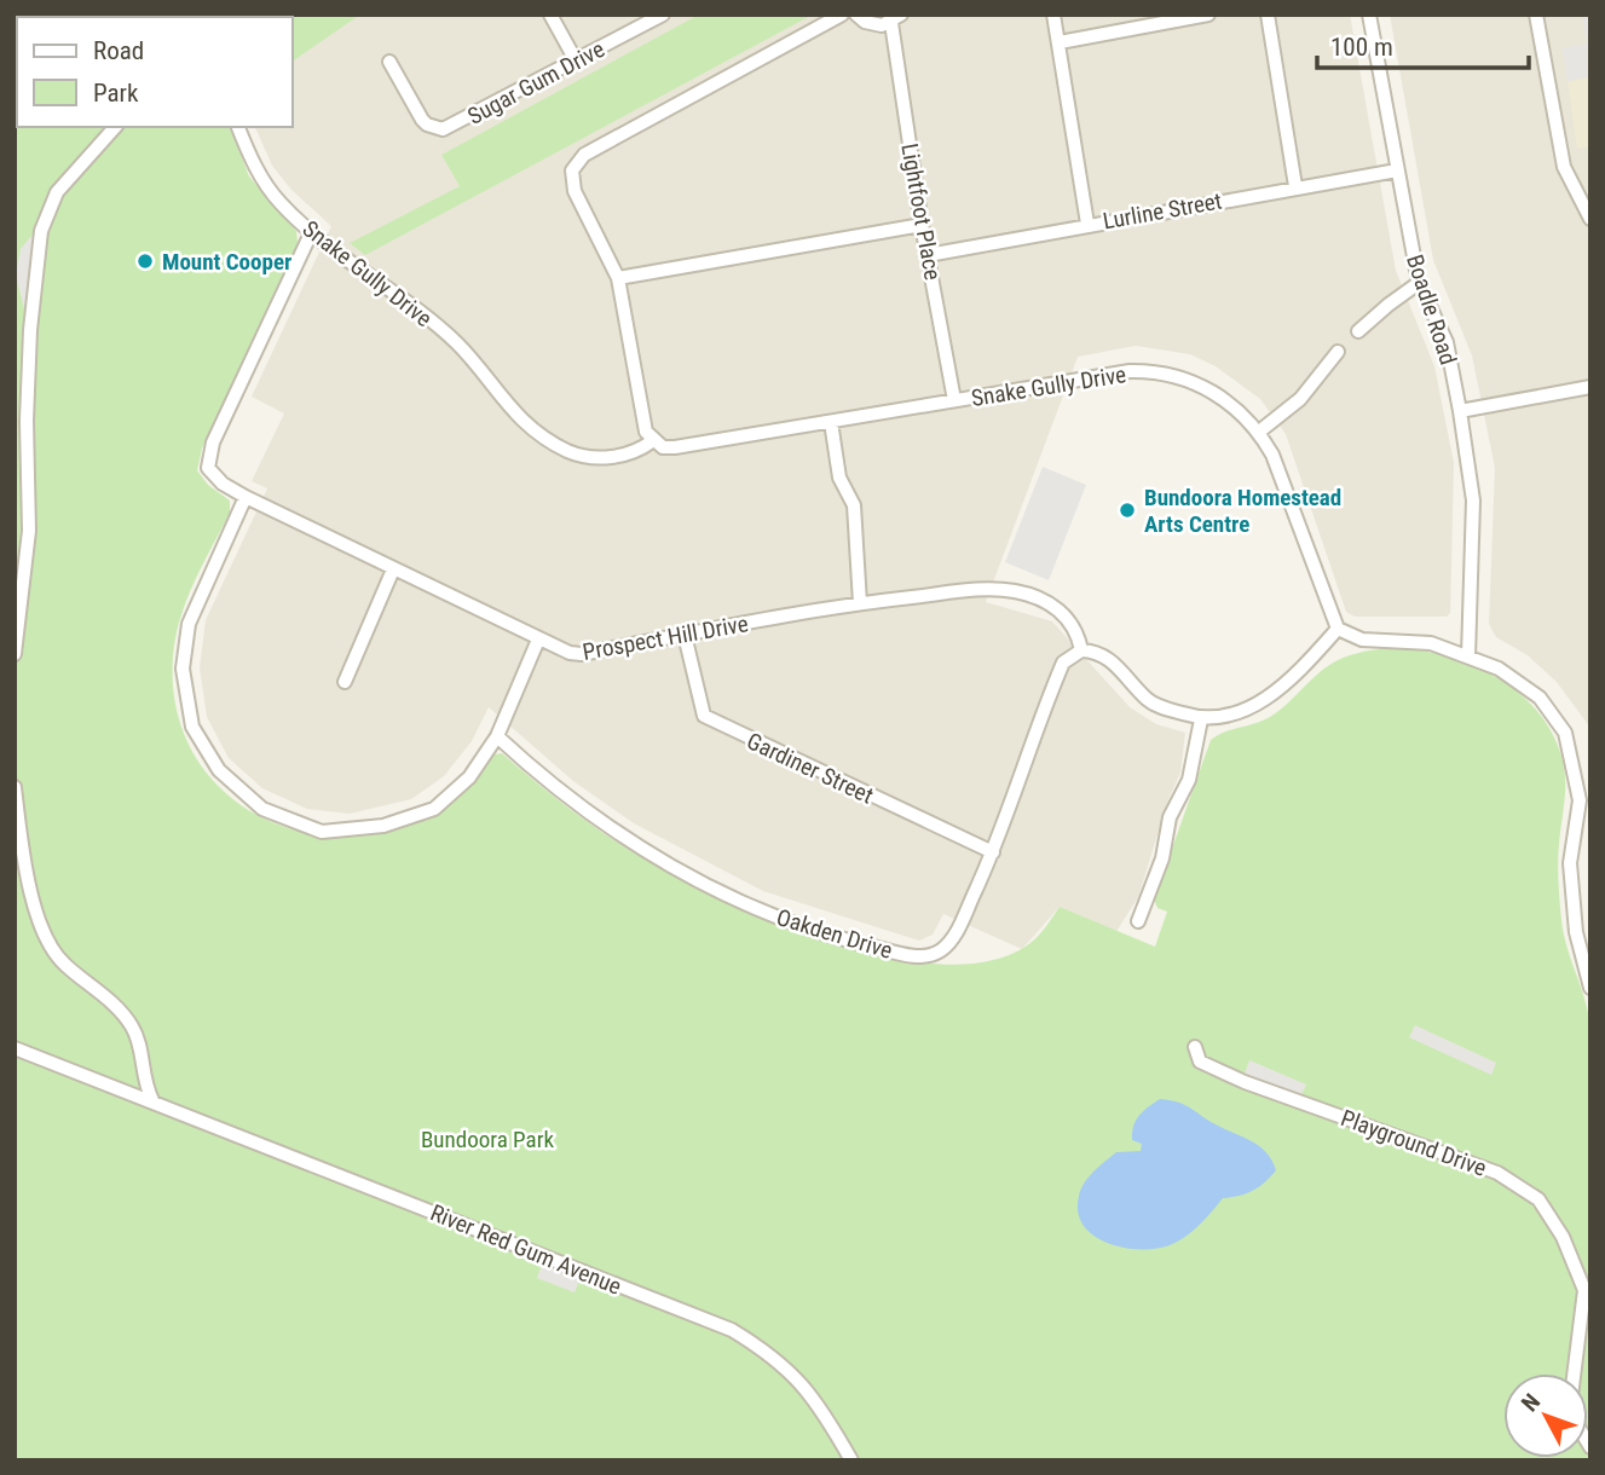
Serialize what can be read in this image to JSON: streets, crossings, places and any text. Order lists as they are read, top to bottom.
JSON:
{
  "streets": {
    "street": [
      "Sugar Gum Drive",
      "Lurline Street",
      "Lightfoot Place",
      "Snake Gully Drive",
      "Boadle Road",
      "Prospect Hill Drive",
      "Gardiner Street",
      "Oakden Drive",
      "Playground Drive",
      "River Red Gum Avenue"
    ]
  },
  "crossings": [
    ["Lurline Street", "Lightfoot Place"],
    ["Lurline Street", "Boadle Road"],
    ["Lightfoot Place", "Snake Gully Drive"],
    ["Snake Gully Drive", "Prospect Hill Drive"],
    ["Prospect Hill Drive", "Gardiner Street"],
    ["Prospect Hill Drive", "Oakden Drive"],
    ["Gardiner Street", "Oakden Drive"]
  ],
  "parks": ["Bundoora Park"],
  "places": ["Mount Cooper", "Bundoora Homestead Arts Centre"],
  "legend": ["Road", "Park"],
  "scale_bar": "100 m",
  "north": "top left"
}
